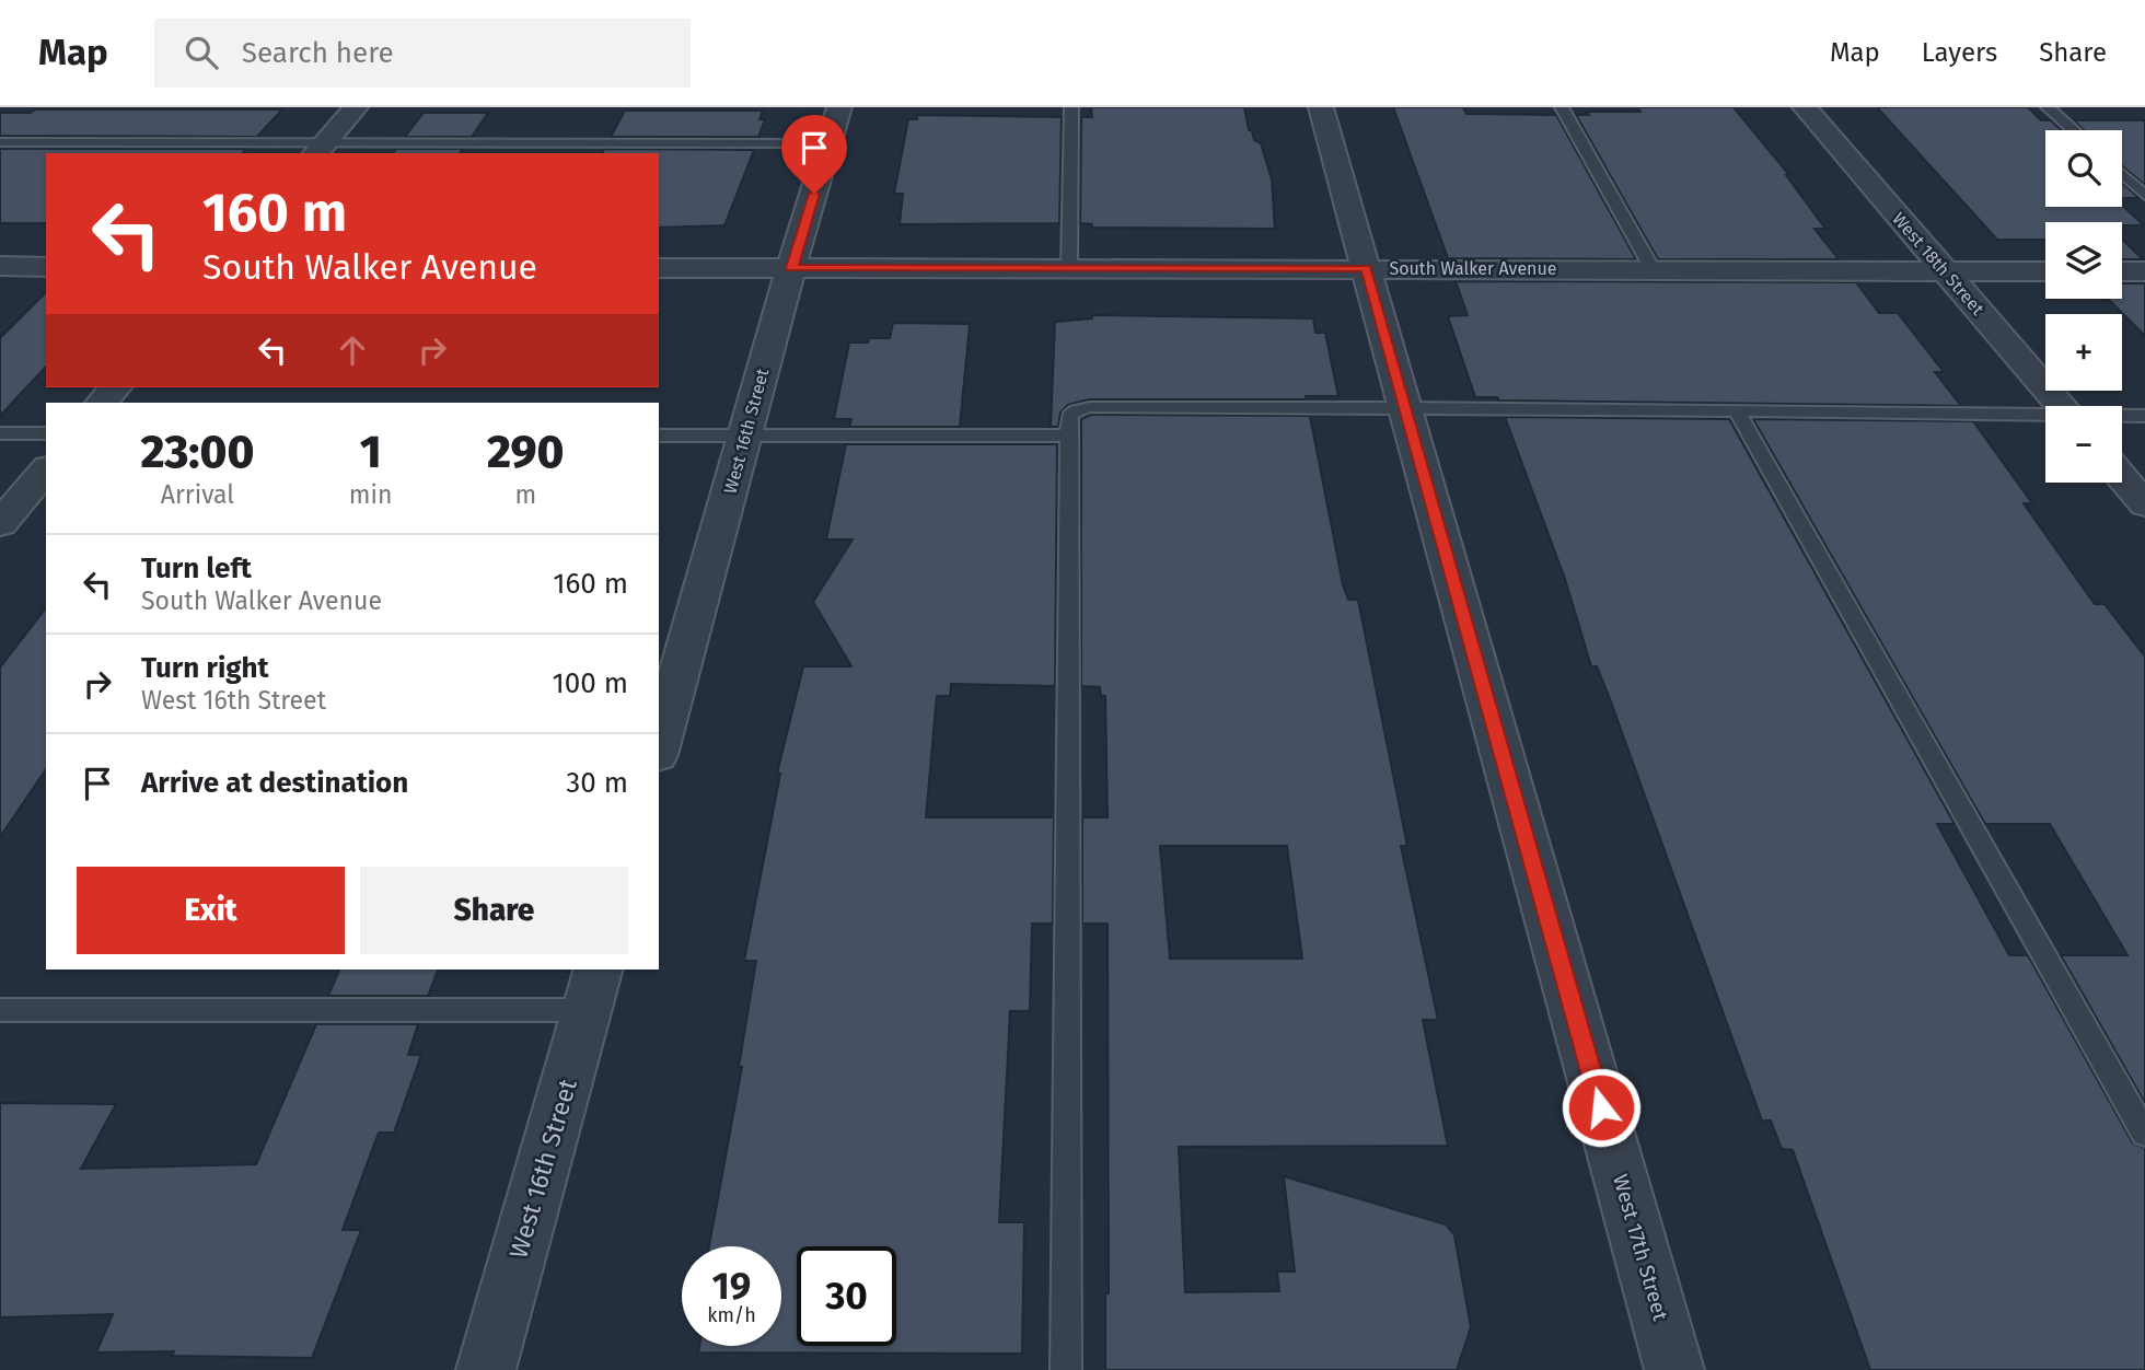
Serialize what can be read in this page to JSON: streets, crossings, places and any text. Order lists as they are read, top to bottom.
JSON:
{
  "streets": {
    "street": [
      "West 18th Street",
      "South Walker Avenue",
      "West 16th Street",
      "West 17th Street"
    ]
  },
  "crossings": [
    ["West 18th Street", "South Walker Avenue"],
    ["South Walker Avenue", "West 16th Street"],
    ["South Walker Avenue", "West 17th Street"]
  ],
  "page": {
    "header": "Map",
    "search": "Search here",
    "nav": ["Map", "Layers", "Share"],
    "map_buttons": ["+", "−"],
    "turn": ["160 m", "South Walker Avenue"],
    "eta": [
      "23:00",
      "Arrival",
      "1",
      "min",
      "290",
      "m"
    ],
    "list": [
      {
        "name": "Turn left",
        "note": "South Walker Avenue",
        "value": "160 m"
      },
      {
        "name": "Turn right",
        "note": "West 16th Street",
        "value": "100 m"
      },
      {
        "name": "Arrive at destination",
        "value": "30 m"
      }
    ],
    "buttons": ["Exit", "Share"],
    "speed": "19 km/h",
    "limit": "30"
  }
}
